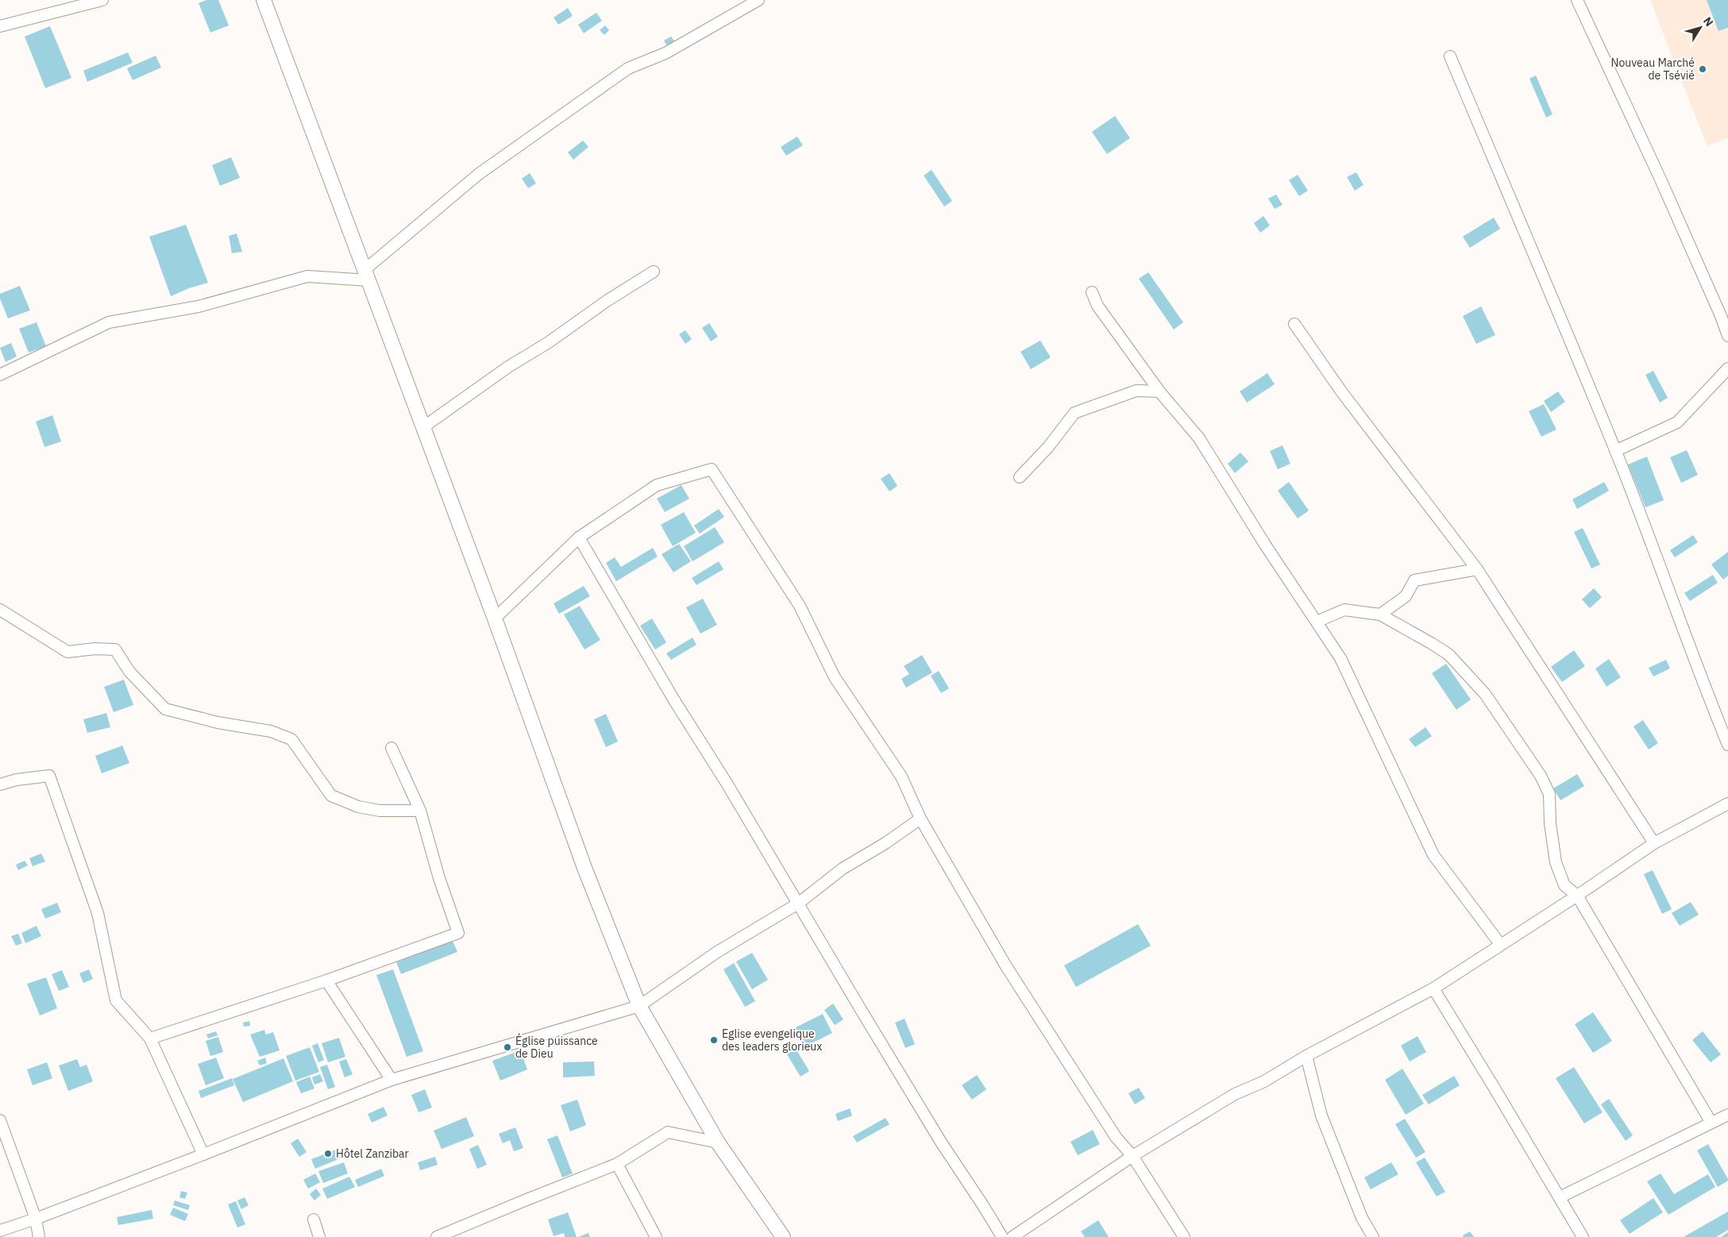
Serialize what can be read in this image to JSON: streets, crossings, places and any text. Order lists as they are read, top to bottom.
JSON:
{
  "places": [
    "Nouveau Marché de Tsévié",
    "Eglise evengelique des leaders glorieux",
    "Église puissance de Dieu",
    "Hôtel Zanzibar"
  ],
  "north": "top right"
}
